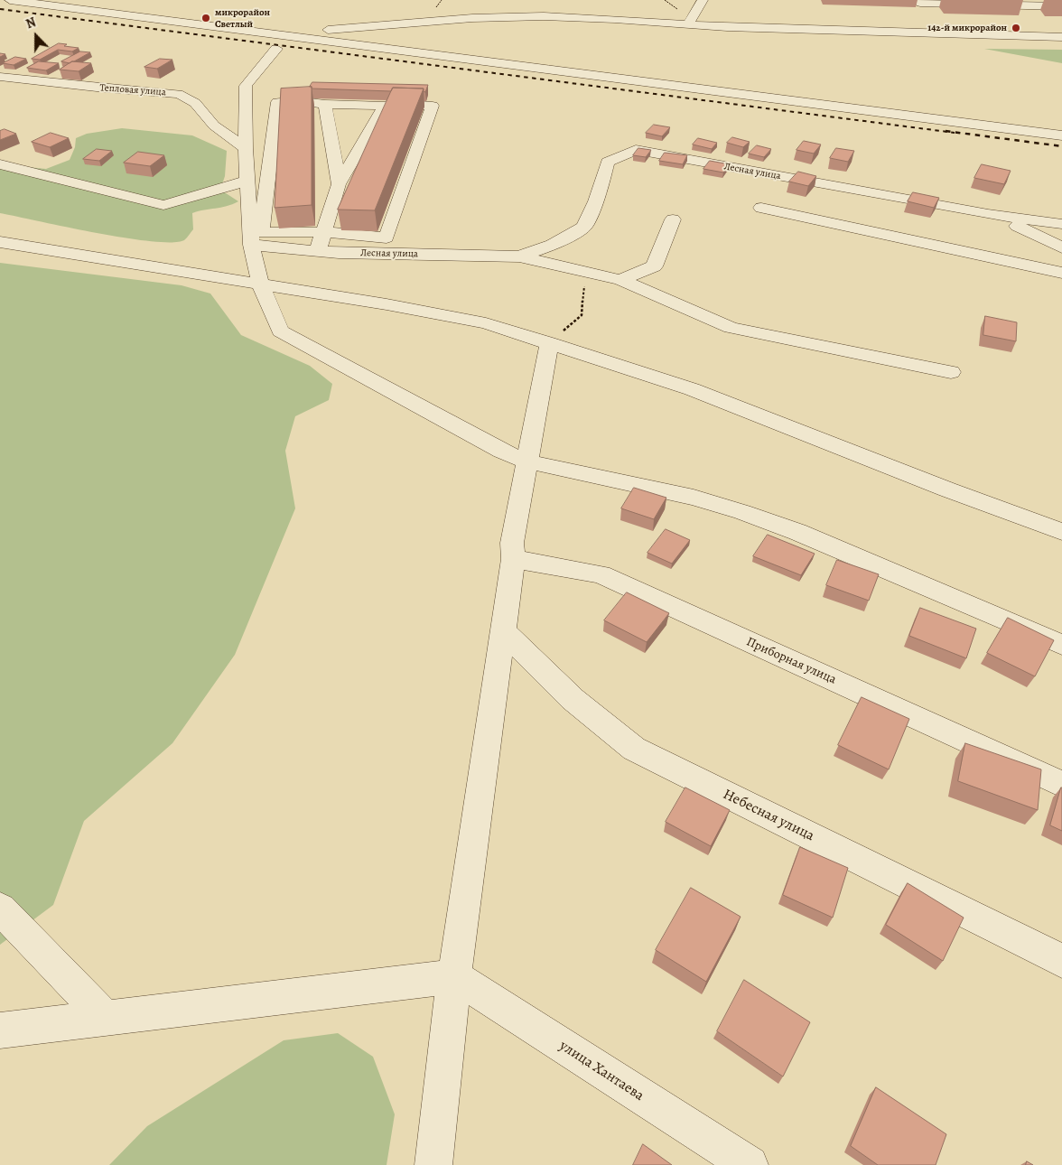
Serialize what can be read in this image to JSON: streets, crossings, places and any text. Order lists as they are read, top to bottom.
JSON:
{
  "streets": {
    "street": [
      "Тепловая улица",
      "Лесная улица",
      "Приборная улица",
      "Небесная улица",
      "улица Хантаева"
    ]
  },
  "places": ["микрорайон Светлый", "142-й микрорайон"],
  "north": "top"
}
